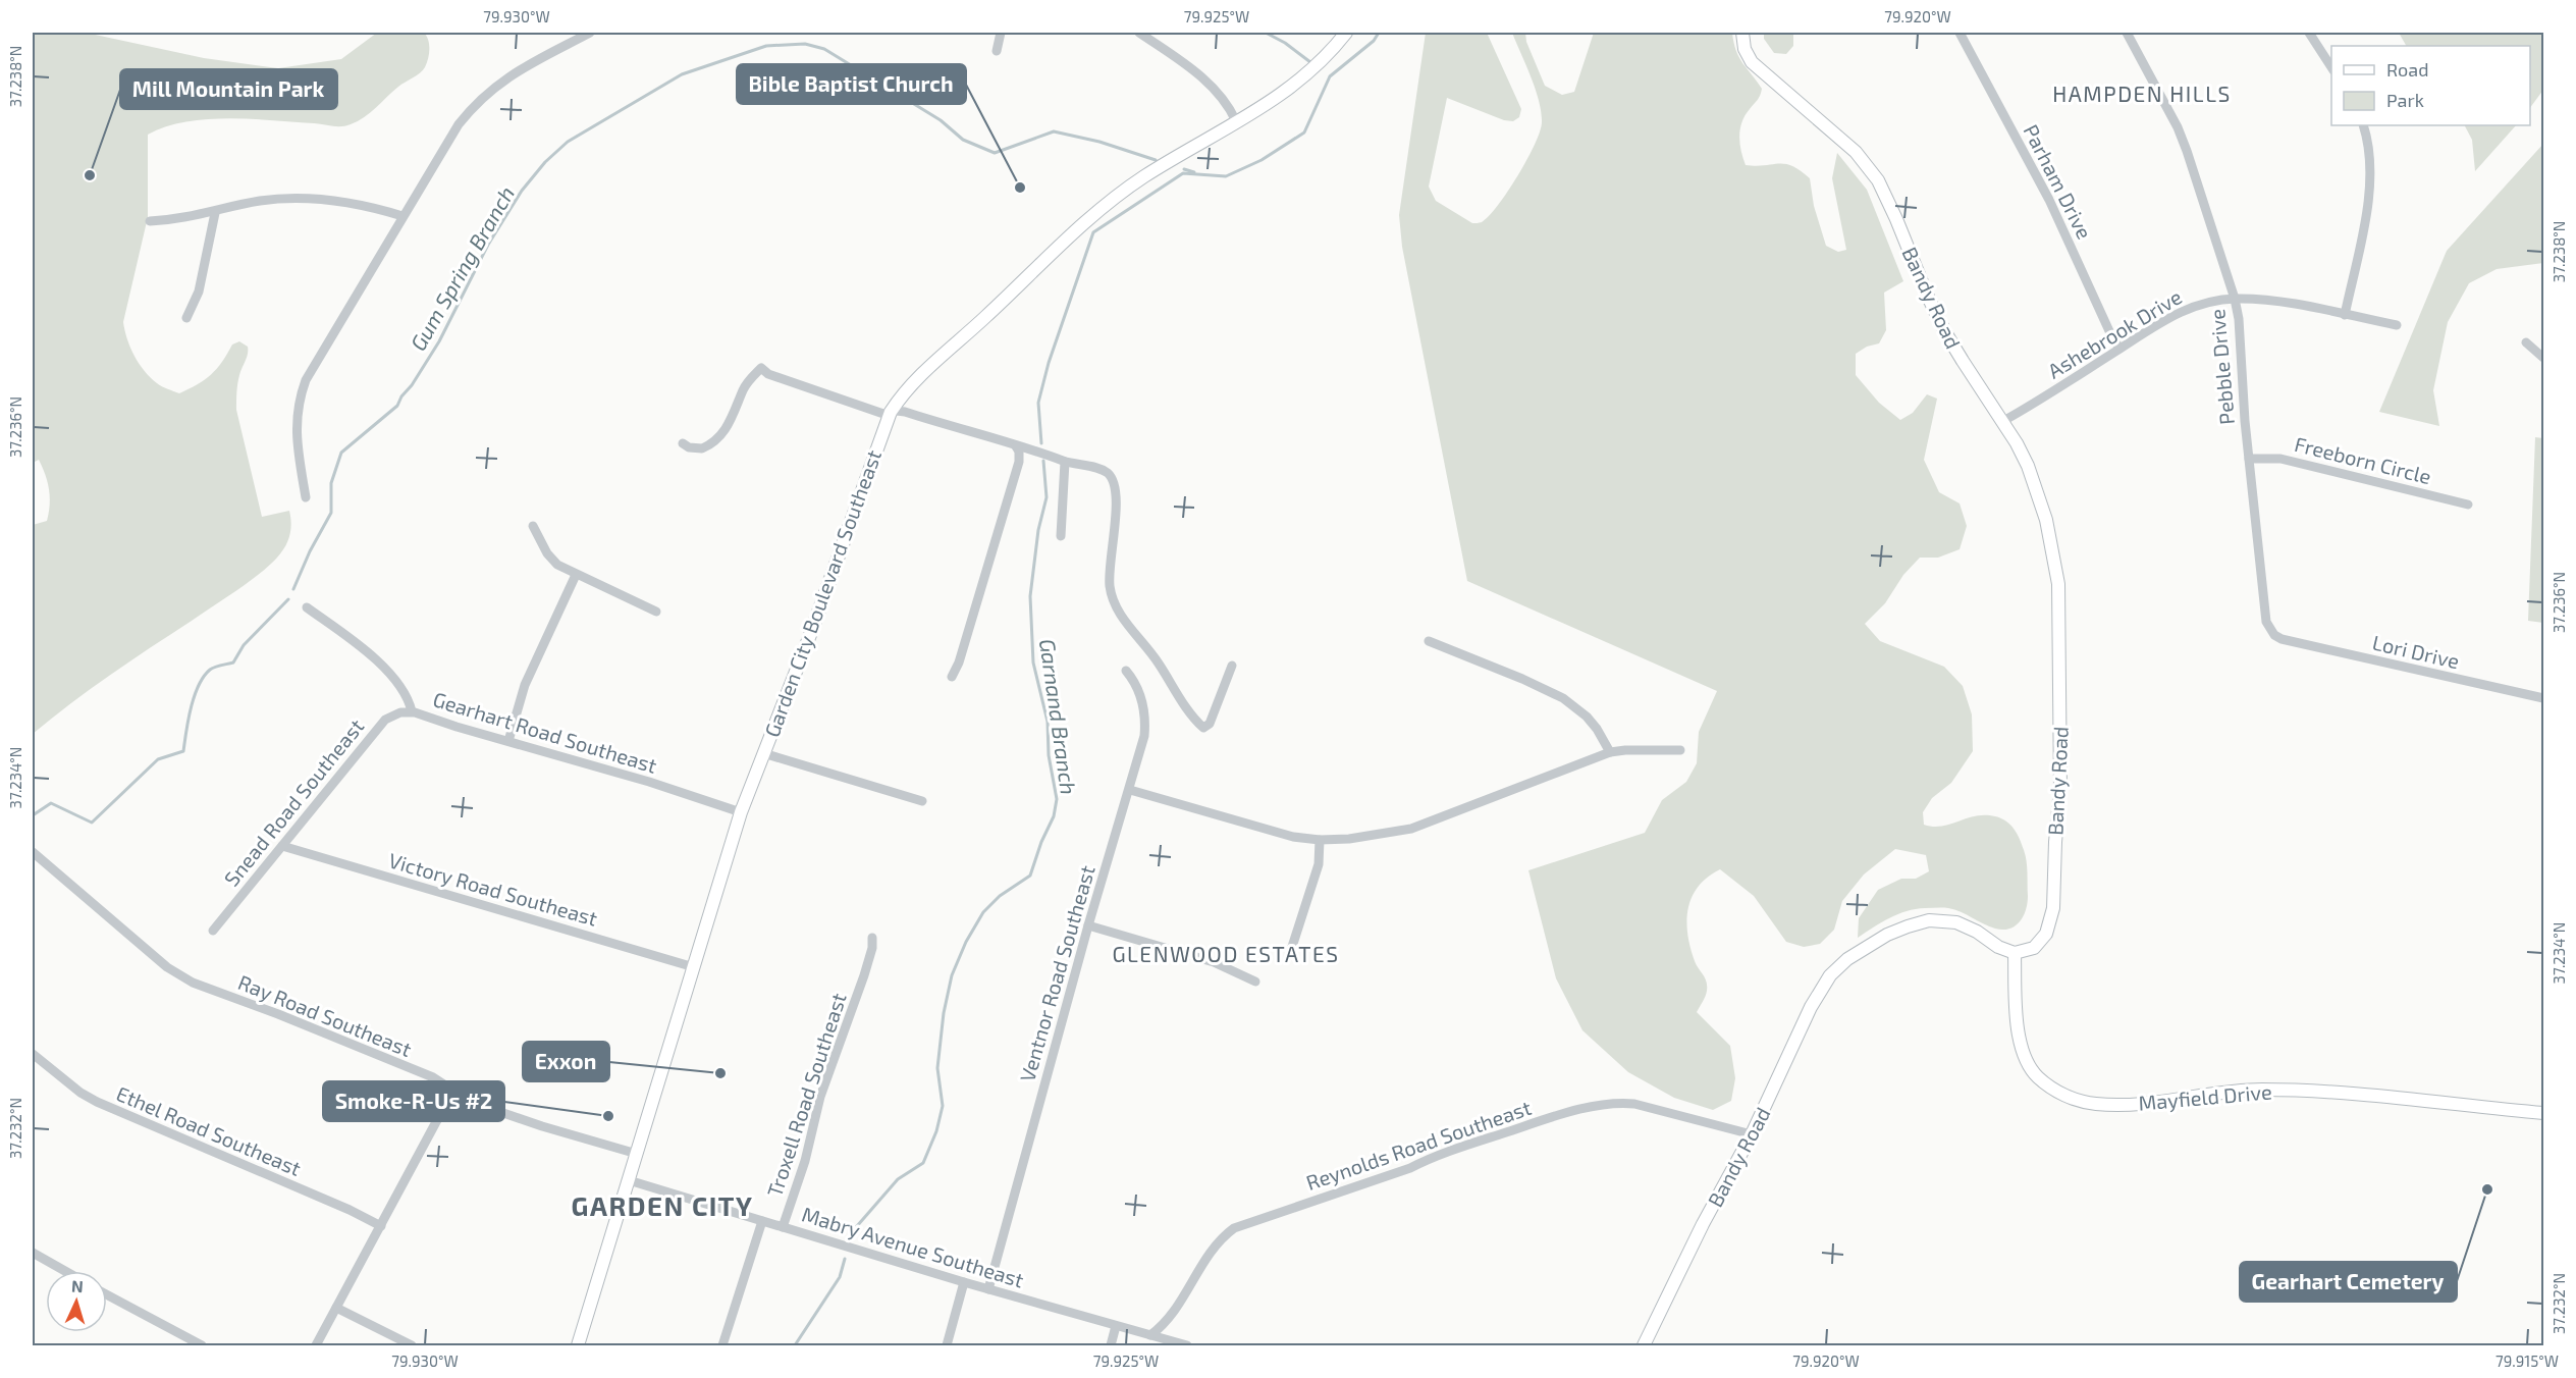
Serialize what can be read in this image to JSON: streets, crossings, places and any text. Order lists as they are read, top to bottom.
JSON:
{
  "streets": {
    "street": [
      "Parham Drive",
      "Bandy Road",
      "Ashebrook Drive",
      "Pebble Drive",
      "Freeborn Circle",
      "Garden City Boulevard Southeast",
      "Lori Drive",
      "Gearhart Road Southeast",
      "Snead Road Southeast",
      "Victory Road Southeast",
      "Ventnor Road Southeast",
      "Ray Road Southeast",
      "Troxell Road Southeast",
      "Mayfield Drive",
      "Ethel Road Southeast",
      "Reynolds Road Southeast",
      "Mabry Avenue Southeast"
    ]
  },
  "crossings": [
    ["Parham Drive", "Ashebrook Drive"],
    ["Bandy Road", "Ashebrook Drive"],
    ["Bandy Road", "Mayfield Drive"],
    ["Bandy Road", "Reynolds Road Southeast"],
    ["Ashebrook Drive", "Pebble Drive"],
    ["Pebble Drive", "Freeborn Circle"],
    ["Pebble Drive", "Lori Drive"],
    ["Garden City Boulevard Southeast", "Gearhart Road Southeast"],
    ["Garden City Boulevard Southeast", "Victory Road Southeast"],
    ["Garden City Boulevard Southeast", "Ray Road Southeast"],
    ["Garden City Boulevard Southeast", "Mabry Avenue Southeast"],
    ["Gearhart Road Southeast", "Snead Road Southeast"],
    ["Snead Road Southeast", "Victory Road Southeast"],
    ["Ventnor Road Southeast", "Mabry Avenue Southeast"],
    ["Troxell Road Southeast", "Mabry Avenue Southeast"],
    ["Reynolds Road Southeast", "Mabry Avenue Southeast"]
  ],
  "districts": ["HAMPDEN HILLS", "GLENWOOD ESTATES", "GARDEN CITY"],
  "water": ["Gum Spring Branch", "Garnand Branch"],
  "places": [
    "Mill Mountain Park",
    "Bible Baptist Church",
    "Exxon",
    "Smoke-R-Us #2",
    "Gearhart Cemetery"
  ],
  "legend": ["Road", "Park"],
  "north": "top",
  "coordinates": [
    "79.930°W",
    "79.925°W",
    "79.920°W",
    "37.238°N",
    "37.236°N",
    "37.234°N",
    "37.232°N",
    "79.915°W"
  ]
}
